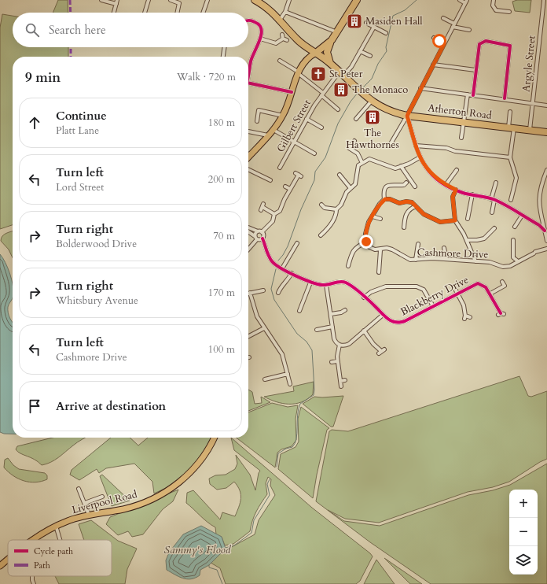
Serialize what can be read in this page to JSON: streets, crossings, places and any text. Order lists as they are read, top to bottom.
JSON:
{
  "streets": {
    "highway": ["Atherton Road"],
    "main road": ["Liverpool Road"],
    "street": [
      "Argyle Street",
      "Gilbert Street",
      "Cashmore Drive",
      "Blackberry Drive"
    ]
  },
  "crossings": [
    ["Argyle Street", "Atherton Road"],
    ["Atherton Road", "Gilbert Street"]
  ],
  "water": ["Sammy's Flood"],
  "places": {
    "building": ["Masiden Hall", "The Monaco", "The Hawthornes"],
    "church": ["St Peter"]
  },
  "legend": ["Cycle path", "Path"],
  "page": {
    "search": "Search here",
    "heading": ["9 min", "Walk · 720 m"],
    "list": [
      ["Continue", "Platt Lane", "180 m"],
      ["Turn left", "Lord Street", "200 m"],
      ["Turn right", "Bolderwood Drive", "70 m"],
      ["Turn right", "Whitsbury Avenue", "170 m"],
      ["Turn left", "Cashmore Drive", "100 m"],
      "Arrive at destination"
    ],
    "map_buttons": ["+", "−"]
  }
}
